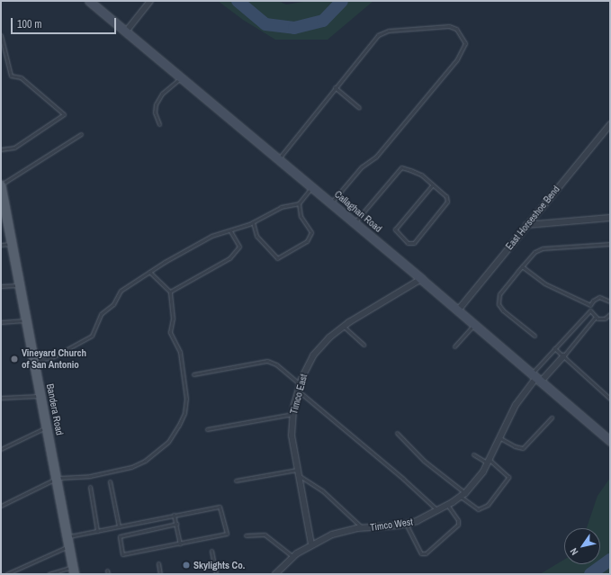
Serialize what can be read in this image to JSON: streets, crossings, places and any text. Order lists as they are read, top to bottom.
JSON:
{
  "streets": {
    "main road": ["Callaghan Road", "Bandera Road"],
    "street": ["East Horseshoe Bend", "Timco East", "Timco West"]
  },
  "crossings": [
    ["Callaghan Road", "East Horseshoe Bend"],
    ["Callaghan Road", "Timco East"],
    ["Callaghan Road", "Timco West"],
    ["Timco East", "Timco West"]
  ],
  "places": ["Vineyard Church of San Antonio", "Skylights Co."],
  "scale_bar": "100 m",
  "north": "bottom left"
}
